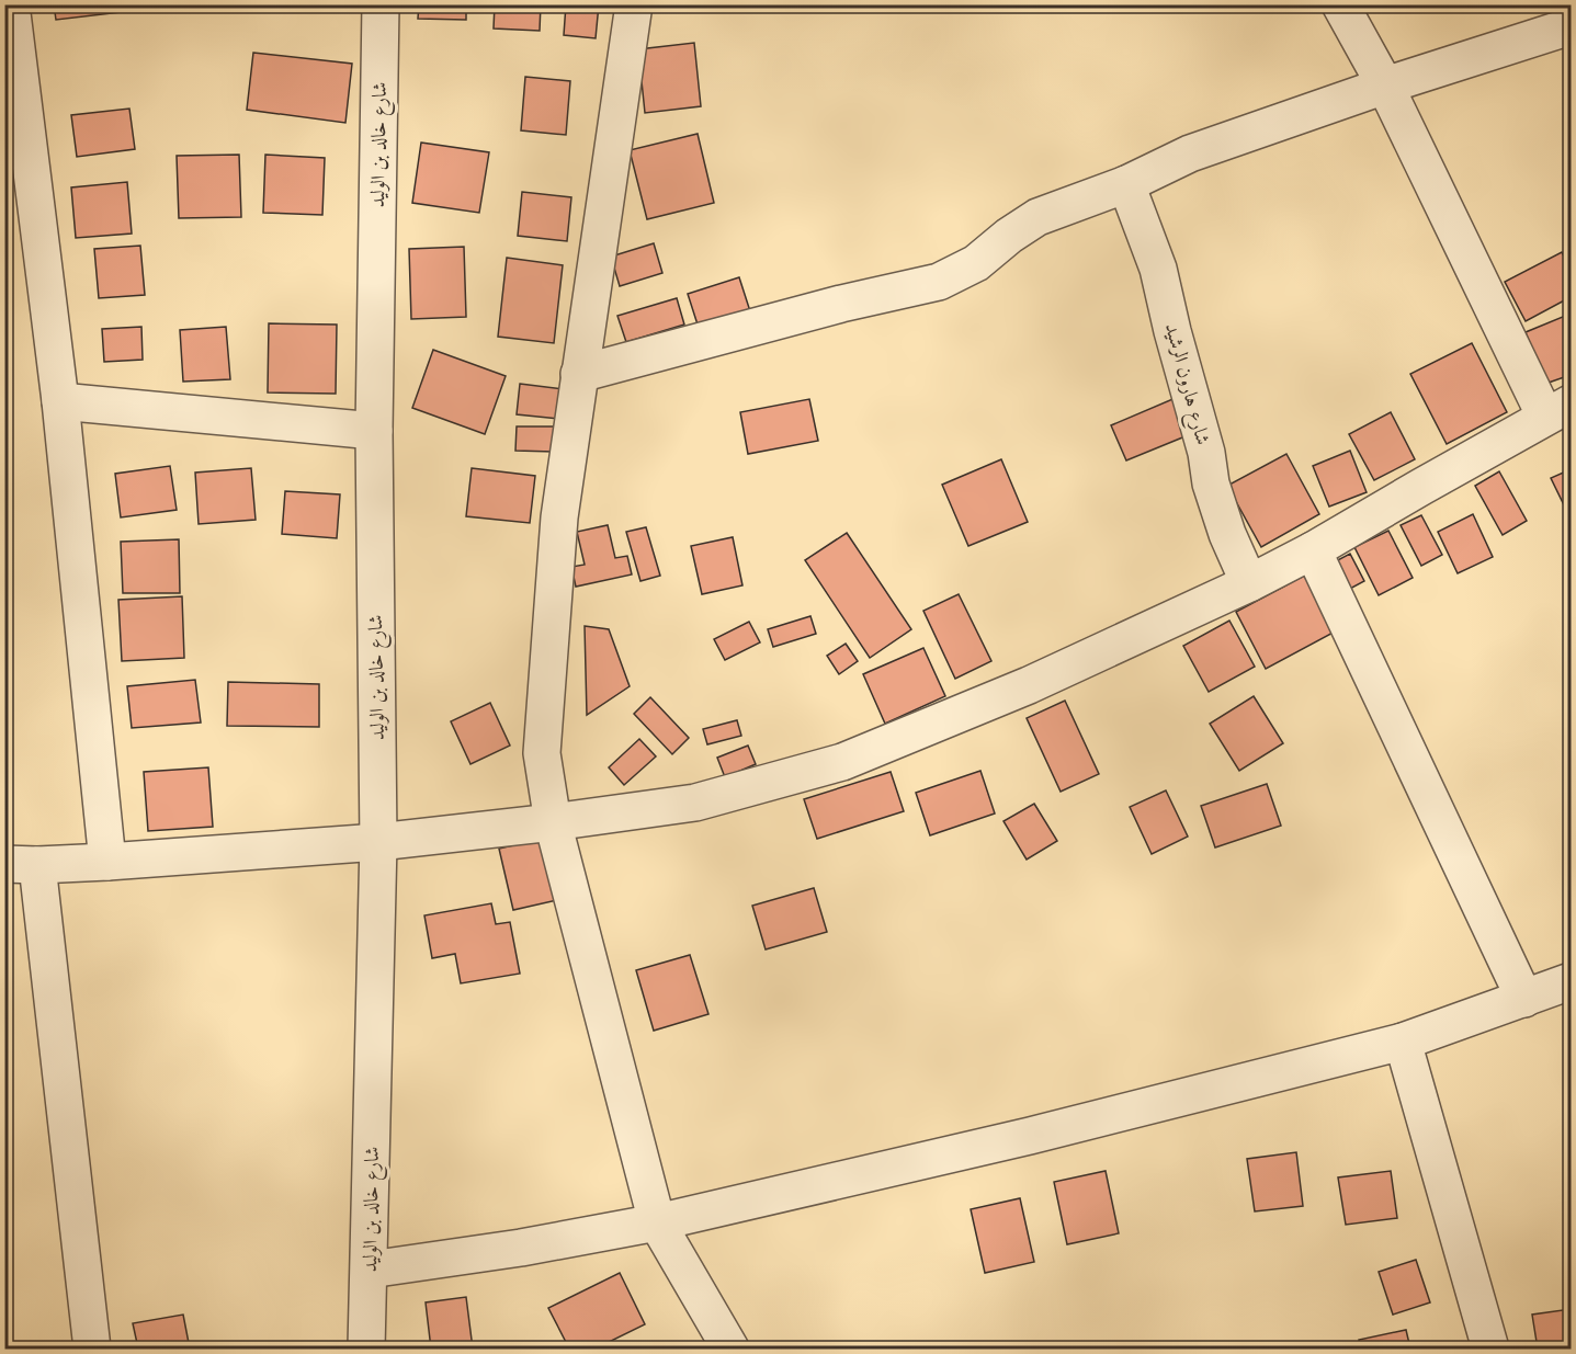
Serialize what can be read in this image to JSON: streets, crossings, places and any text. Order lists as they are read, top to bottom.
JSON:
{
  "streets": {
    "street": ["شارع خالد بن الوليد", "شارع هارون الرشيد"]
  }
}
